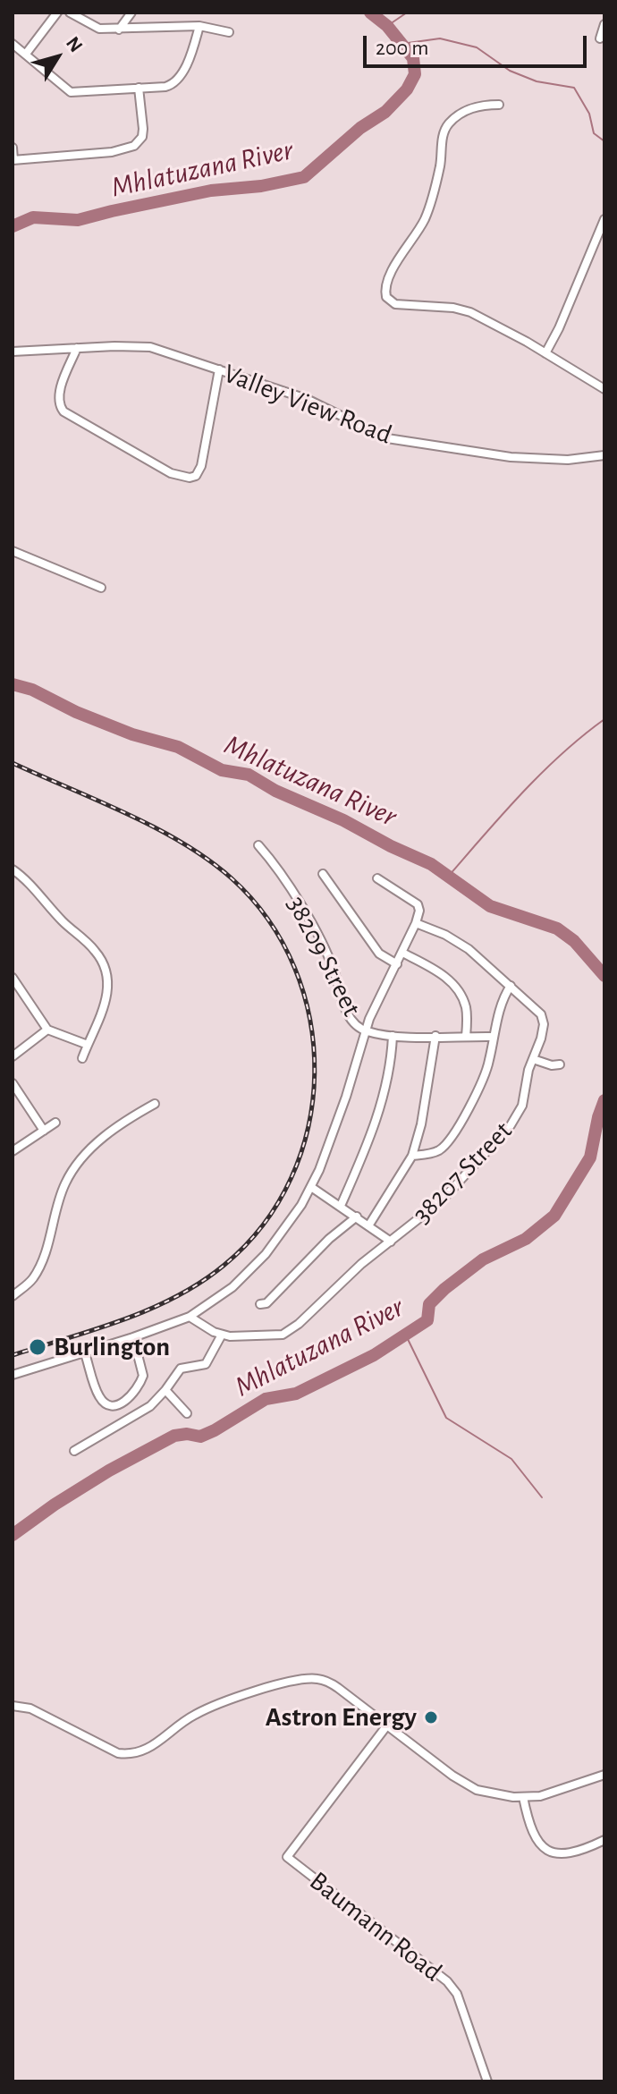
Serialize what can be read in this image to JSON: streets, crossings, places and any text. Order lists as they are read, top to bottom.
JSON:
{
  "streets": {
    "street": [
      "Valley View Road",
      "38209 Street",
      "38207 Street",
      "Baumann Road"
    ]
  },
  "water": ["Mhlatuzana River"],
  "places": ["Burlington", "Astron Energy"],
  "scale_bar": "200 m",
  "north": "top right"
}
